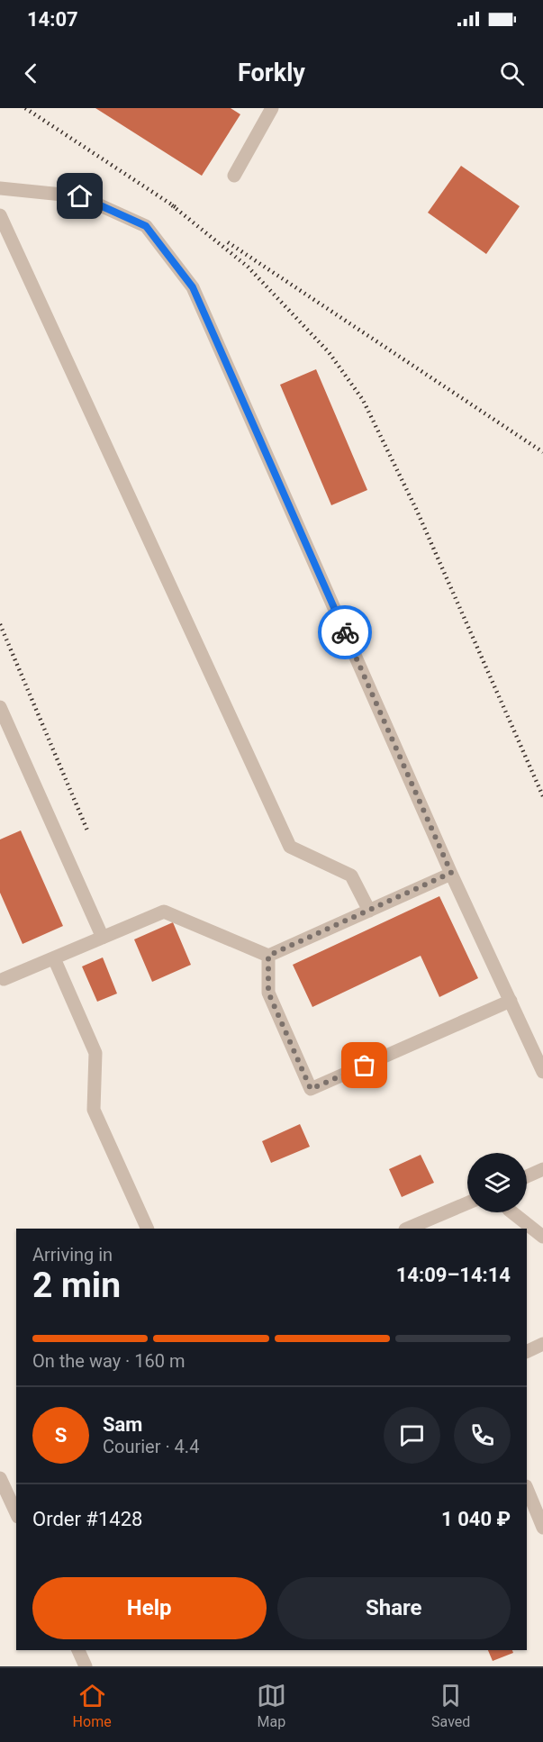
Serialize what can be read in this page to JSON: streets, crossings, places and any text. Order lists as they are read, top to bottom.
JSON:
{
  "page": {
    "status": "14:07",
    "header": "Forkly",
    "heading": ["2 min", "Arriving in", "14:09–14:14"],
    "panel": [
      "Sam",
      "Courier · 4.4",
      "Order #1428",
      "1 040 ₽"
    ],
    "bar": "On the way · 160 m",
    "round": "S",
    "buttons": ["Help", "Share"],
    "tabs": ["Home", "Map", "Saved"]
  }
}
